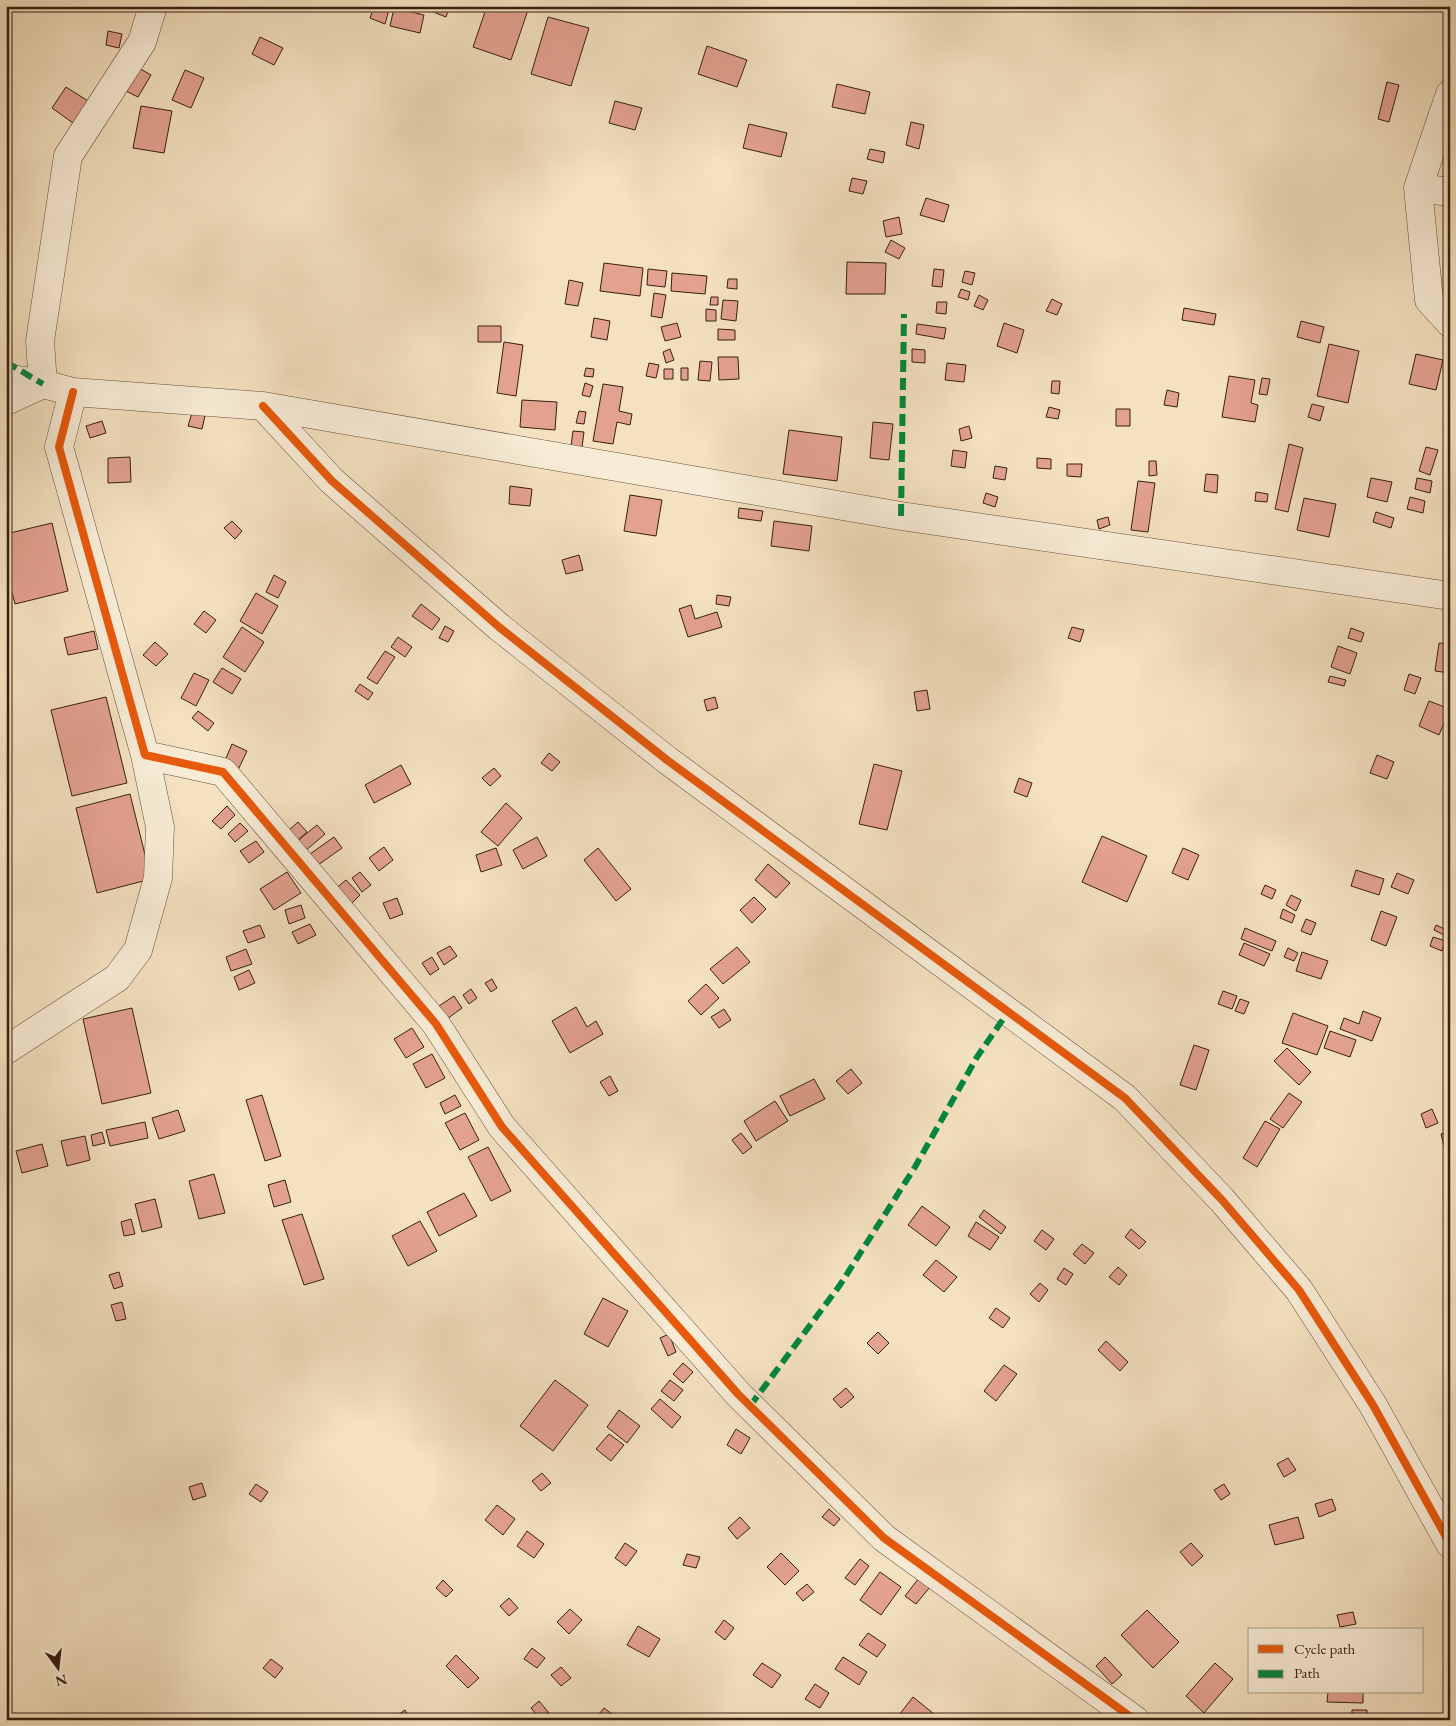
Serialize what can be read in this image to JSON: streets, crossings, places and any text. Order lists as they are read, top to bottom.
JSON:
{
  "legend": ["Cycle path", "Path"],
  "north": "bottom"
}
